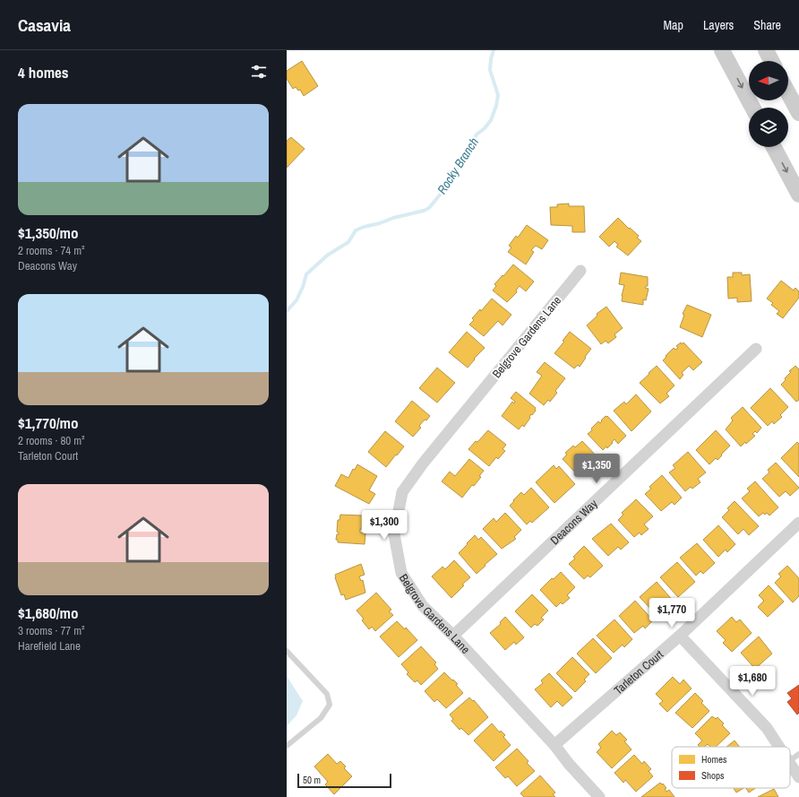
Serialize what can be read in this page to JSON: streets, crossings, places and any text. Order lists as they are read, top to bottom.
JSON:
{
  "streets": {
    "street": ["Belgrove Gardens Lane", "Deacons Way", "Tarleton Court"]
  },
  "crossings": [
    ["Belgrove Gardens Lane", "Deacons Way"],
    ["Belgrove Gardens Lane", "Tarleton Court"]
  ],
  "water": ["Rocky Branch"],
  "legend": ["Homes", "Shops"],
  "scale_bar": "50 m",
  "north": "left",
  "page": {
    "header": "Casavia",
    "nav": ["Map", "Layers", "Share"],
    "heading": "4 homes",
    "list": [
      {
        "name": "$1,350/mo",
        "note": "2 rooms · 74 m² · Deacons Way"
      },
      {
        "name": "$1,770/mo",
        "note": "2 rooms · 80 m² · Tarleton Court"
      },
      {
        "name": "$1,680/mo",
        "note": "3 rooms · 77 m² · Harefield Lane"
      }
    ],
    "price": [
      "$1,350",
      "$1,300",
      "$1,770",
      "$1,680"
    ],
    "scale": "50 m"
  }
}
